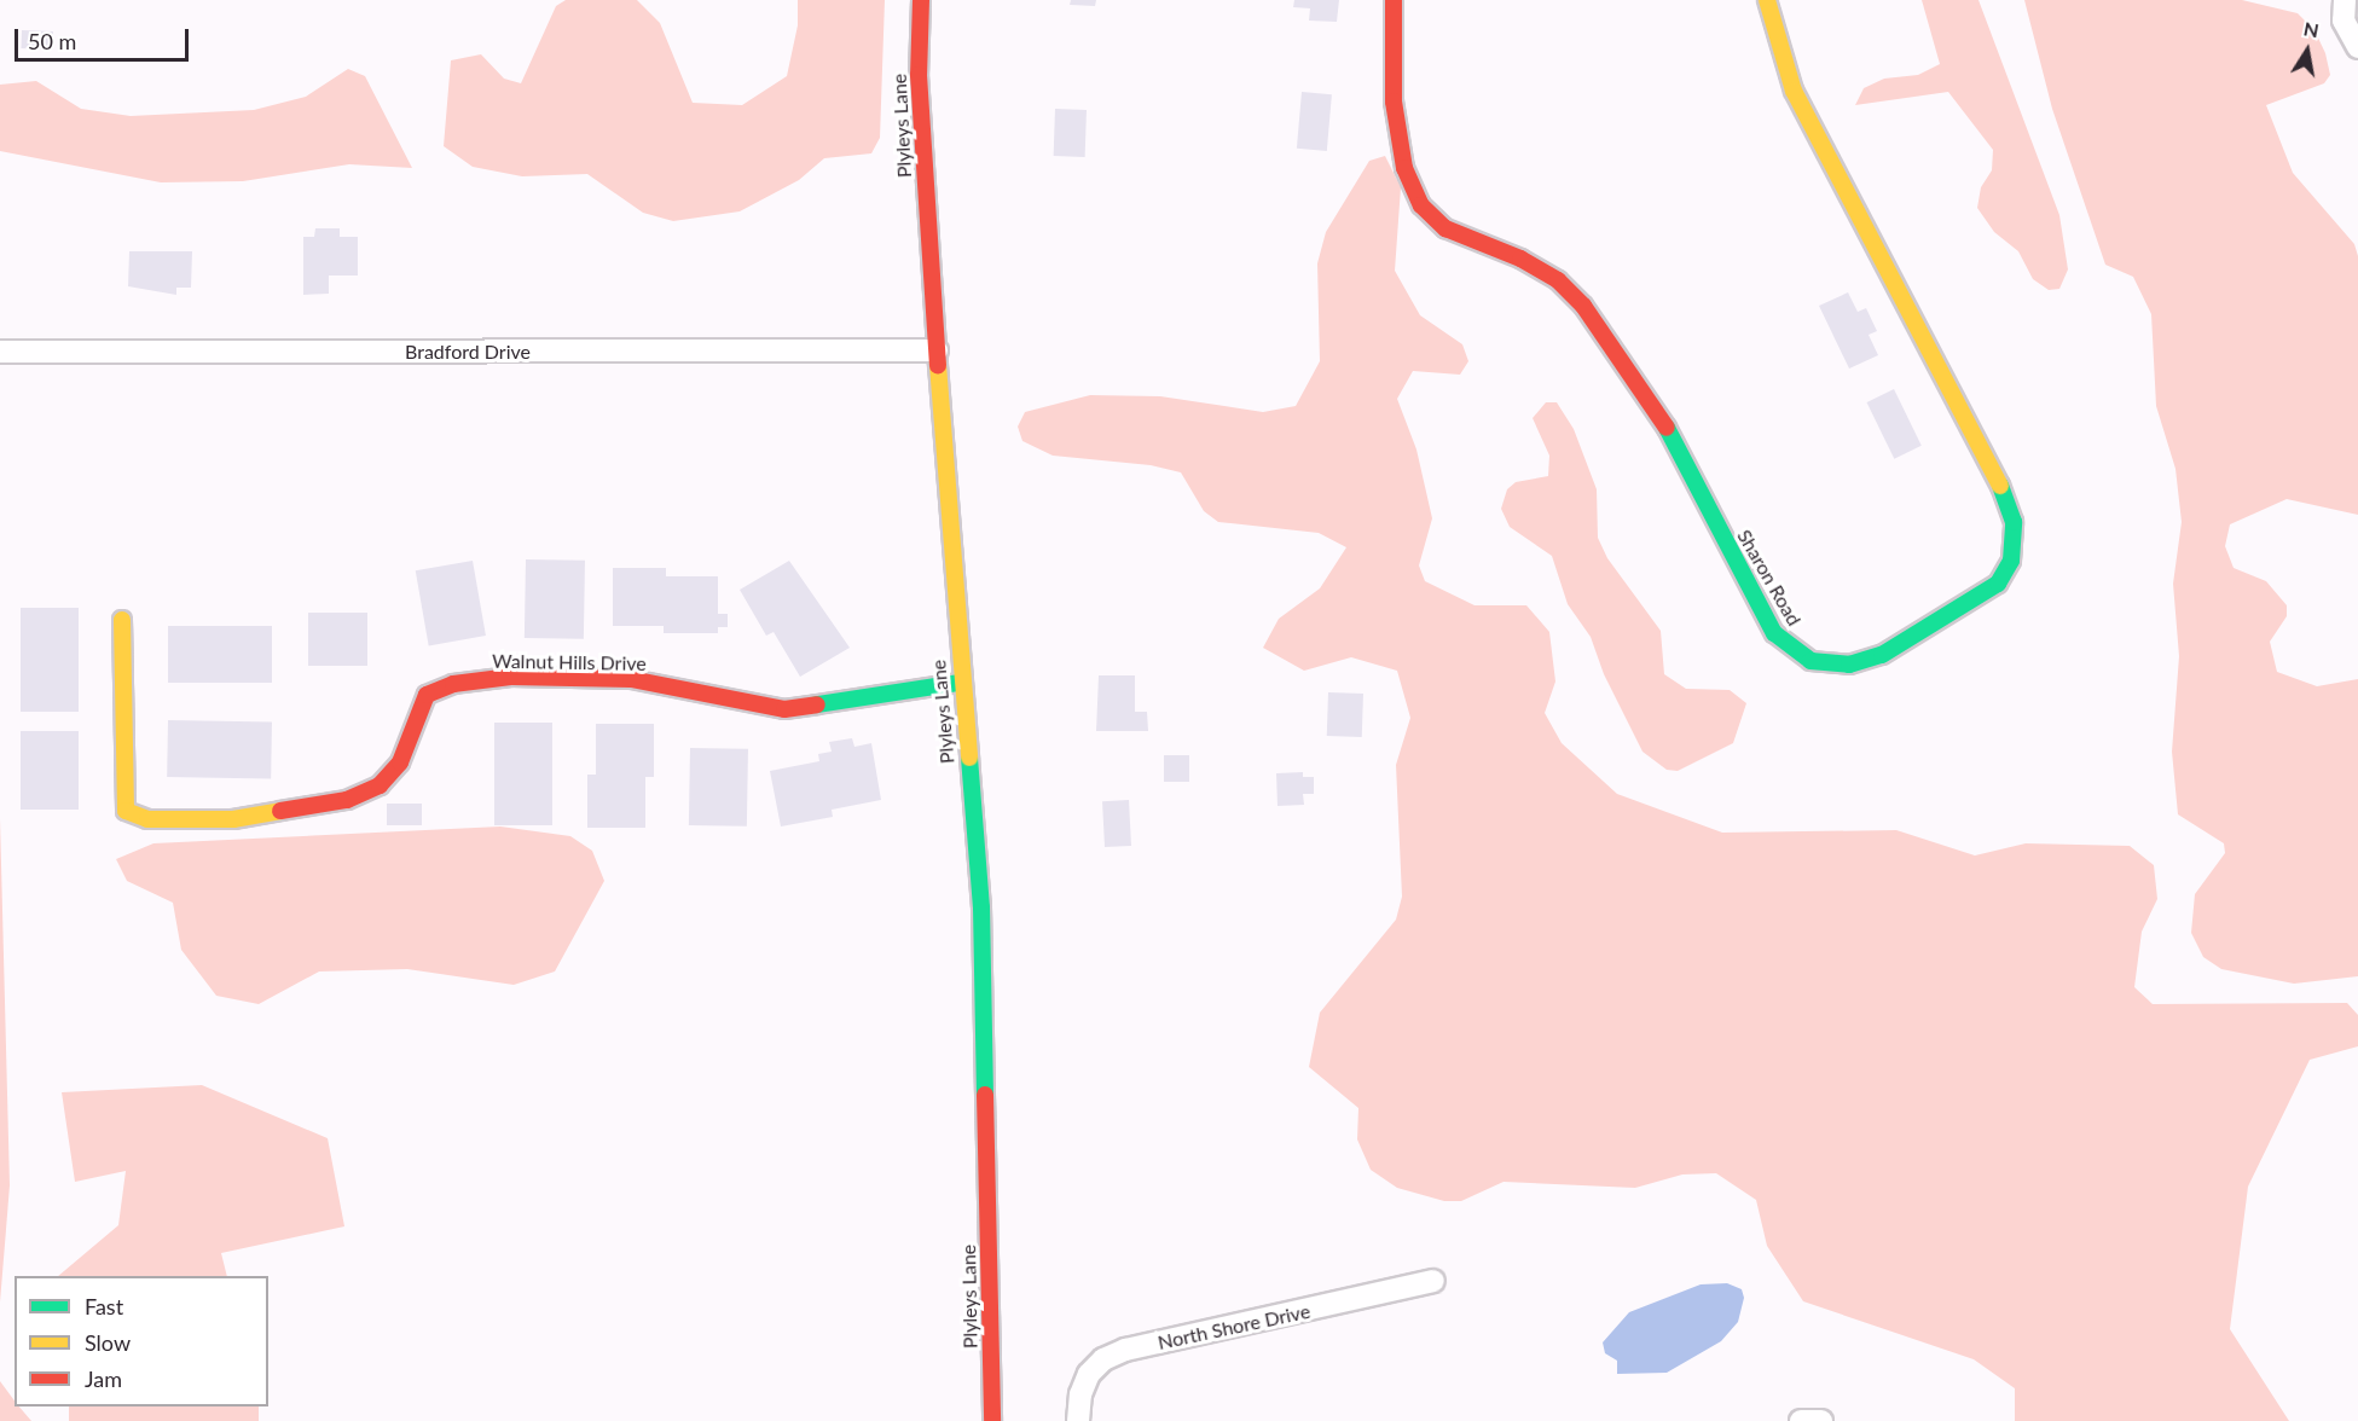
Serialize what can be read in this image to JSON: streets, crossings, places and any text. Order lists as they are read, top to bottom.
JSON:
{
  "streets": {
    "street": [
      "Plyleys Lane",
      "Bradford Drive",
      "Sharon Road",
      "Walnut Hills Drive",
      "North Shore Drive"
    ]
  },
  "crossings": [
    ["Plyleys Lane", "Bradford Drive"],
    ["Plyleys Lane", "Walnut Hills Drive"]
  ],
  "legend": ["Fast", "Slow", "Jam"],
  "scale_bar": "50 m",
  "north": "top"
}
